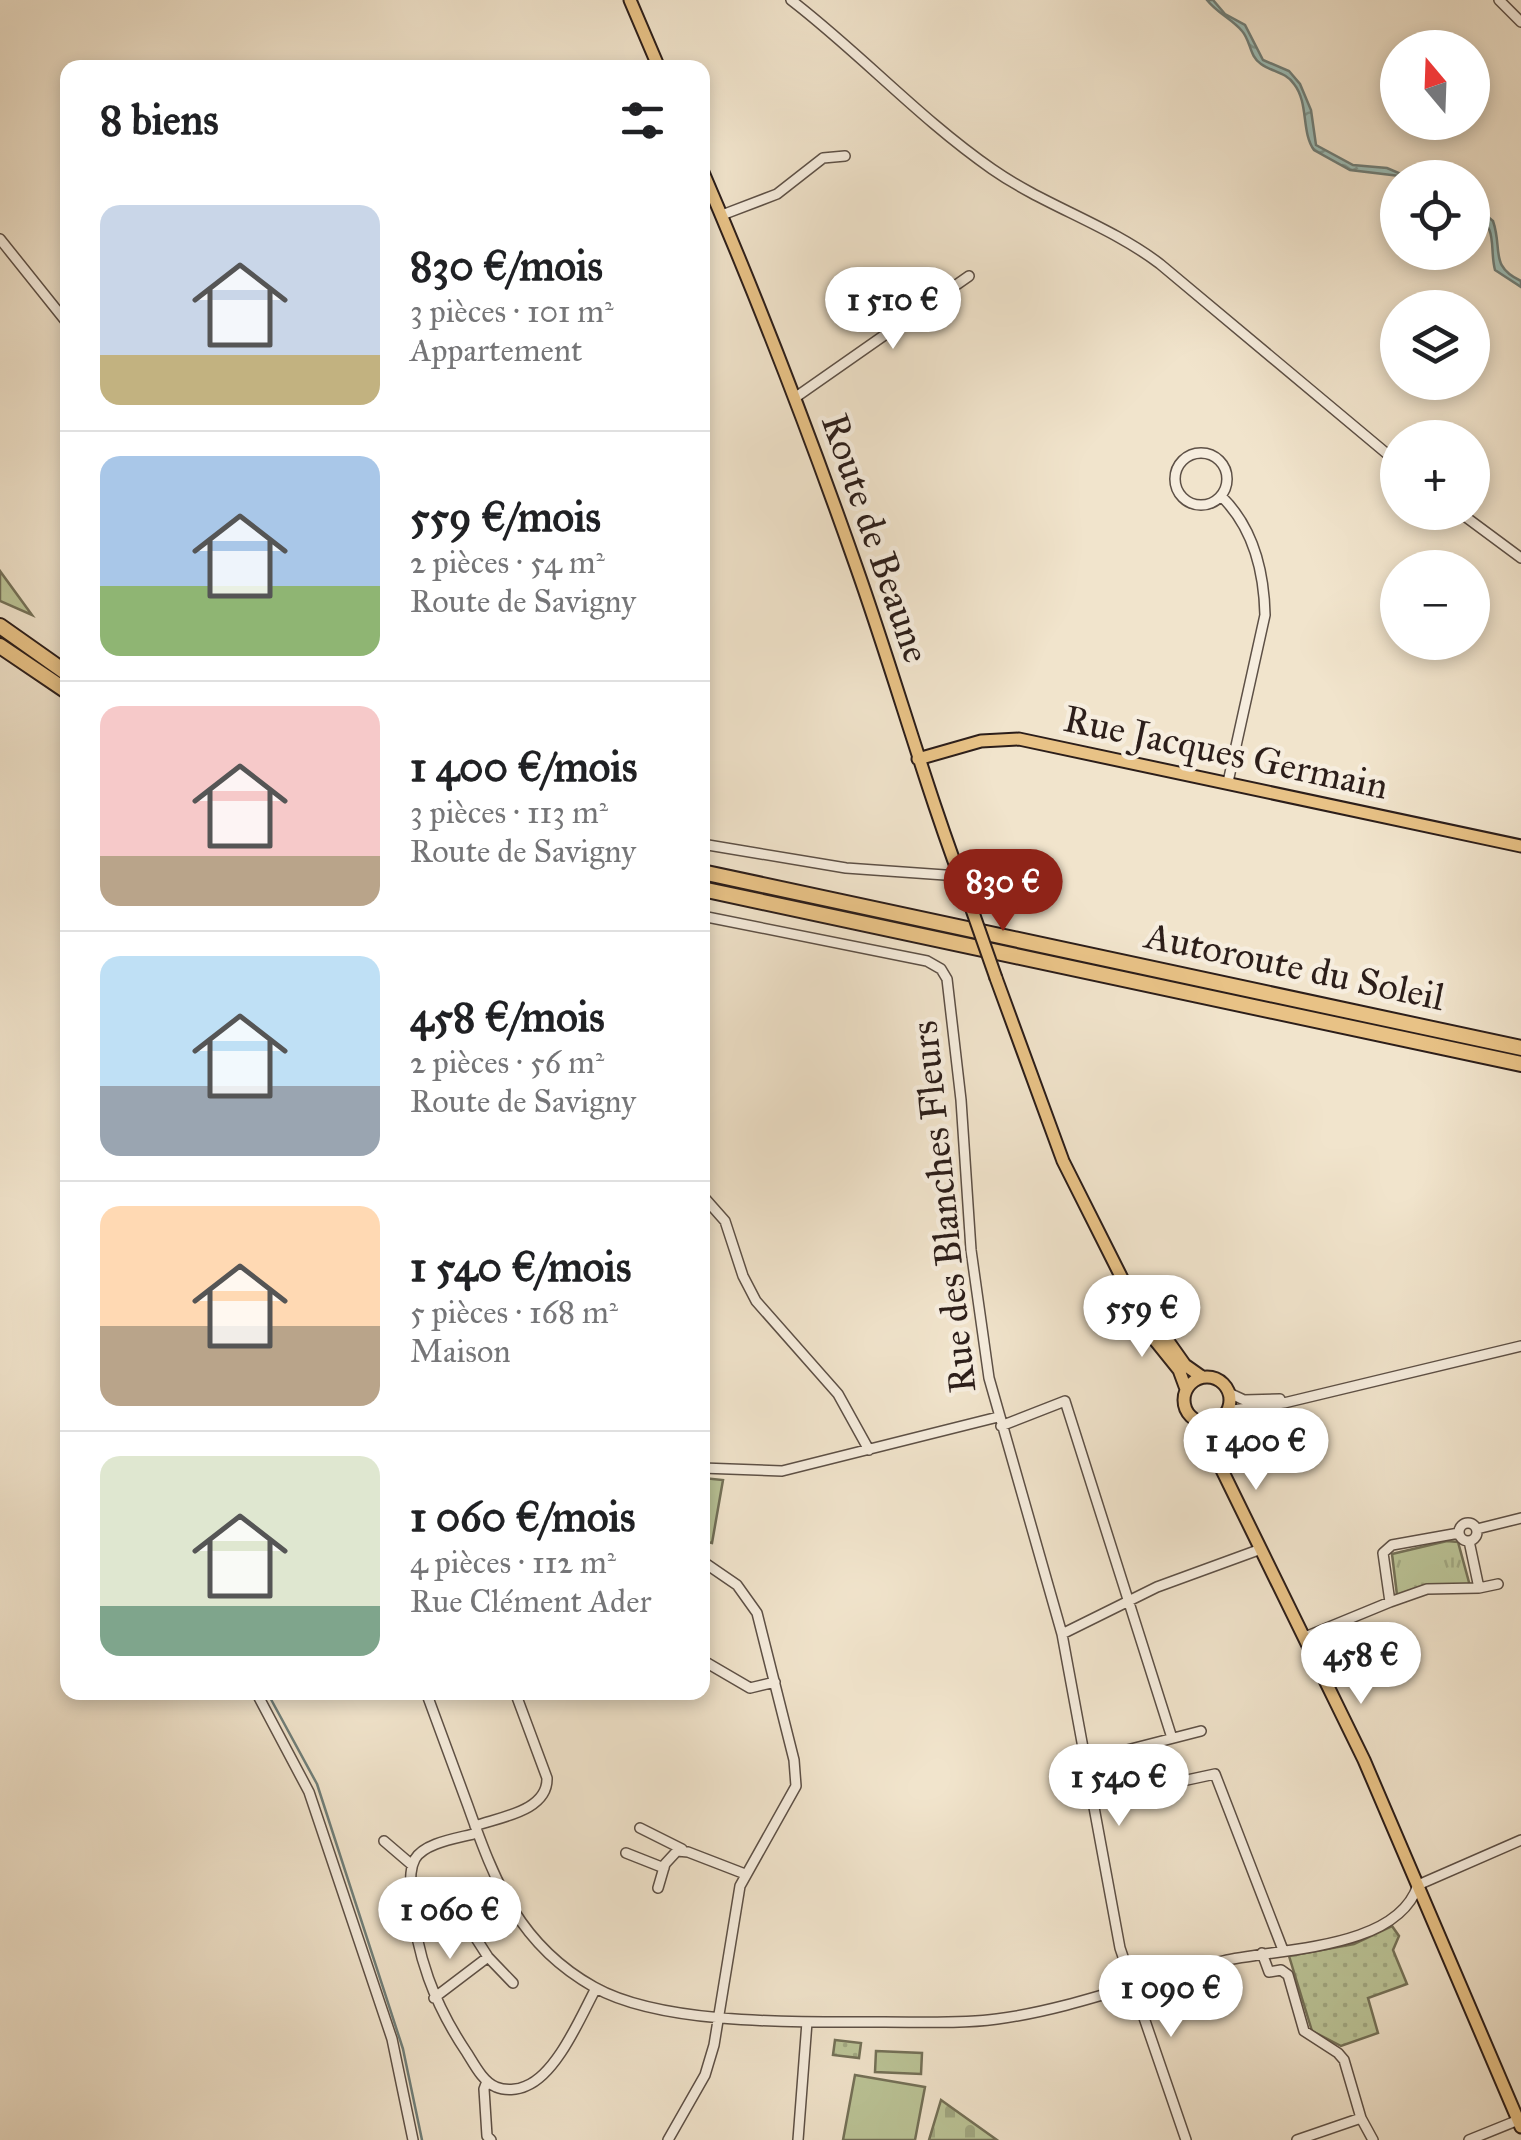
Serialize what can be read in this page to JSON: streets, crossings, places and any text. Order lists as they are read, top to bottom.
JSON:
{
  "streets": {
    "highway": ["Autoroute du Soleil"],
    "main road": ["Route de Beaune", "Rue Jacques Germain"],
    "street": ["Rue des Blanches Fleurs"]
  },
  "crossings": [
    ["Route de Beaune", "Rue Jacques Germain"]
  ],
  "north": "top",
  "page": {
    "map_buttons": ["+", "−"],
    "heading": "8 biens",
    "list": [
      {
        "name": "830 €/mois",
        "note": "3 pièces · 101 m² · Appartement"
      },
      {
        "name": "559 €/mois",
        "note": "2 pièces · 54 m² · Route de Savigny"
      },
      {
        "name": "1 400 €/mois",
        "note": "3 pièces · 113 m² · Route de Savigny"
      },
      {
        "name": "458 €/mois",
        "note": "2 pièces · 56 m² · Route de Savigny"
      },
      {
        "name": "1 540 €/mois",
        "note": "5 pièces · 168 m² · Maison"
      },
      {
        "name": "1 060 €/mois",
        "note": "4 pièces · 112 m² · Rue Clément Ader"
      }
    ],
    "price": [
      "1 510 €",
      "830 €",
      "559 €",
      "1 400 €",
      "458 €",
      "1 540 €",
      "1 060 €",
      "1 090 €"
    ]
  }
}
